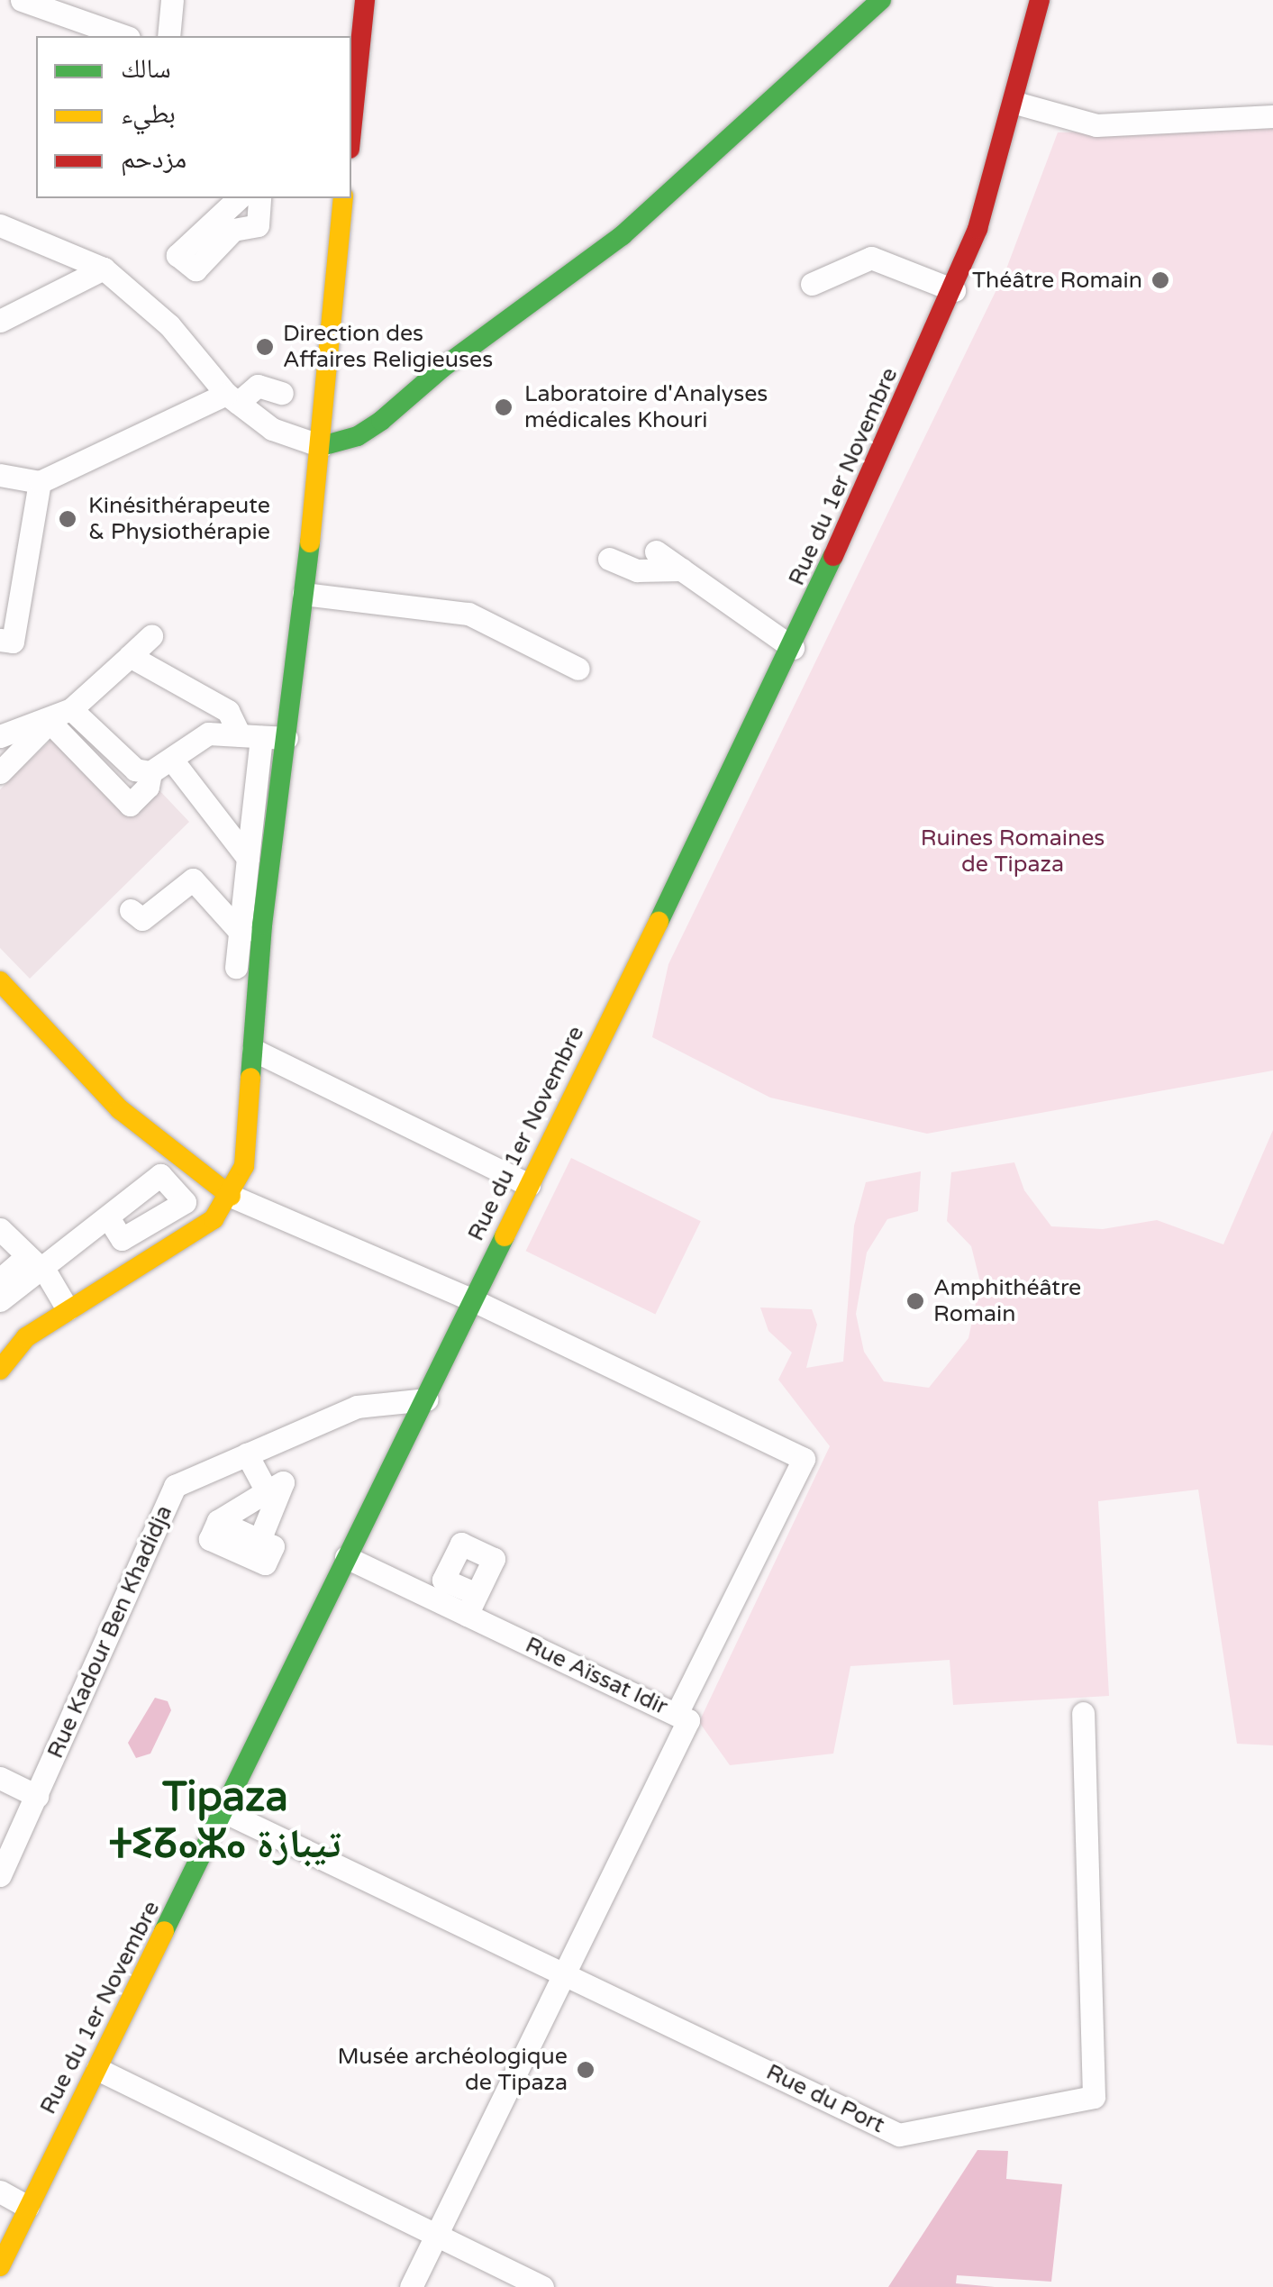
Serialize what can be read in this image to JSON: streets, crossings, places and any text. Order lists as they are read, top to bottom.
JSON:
{
  "streets": {
    "main road": ["Rue du 1er Novembre"],
    "street": ["Rue Kadour Ben Khadidja", "Rue Aïssat Idir", "Rue du Port"]
  },
  "crossings": [
    ["Rue du 1er Novembre", "Rue Kadour Ben Khadidja"],
    ["Rue du 1er Novembre", "Rue Aïssat Idir"],
    ["Rue du 1er Novembre", "Rue du Port"],
    ["Rue Aïssat Idir", "Rue du Port"]
  ],
  "districts": ["Tipaza ⵜⵉⵒⴰⵣⴰ تيبازة"],
  "parks": ["Ruines Romaines de Tipaza"],
  "places": [
    "Théâtre Romain",
    "Direction des Affaires Religieuses",
    "Laboratoire d'Analyses médicales Khouri",
    "Kinésithérapeute & Physiothérapie",
    "Amphithéâtre Romain",
    "Musée archéologique de Tipaza"
  ],
  "legend": ["سالك", "بطيء", "مزدحم"]
}
